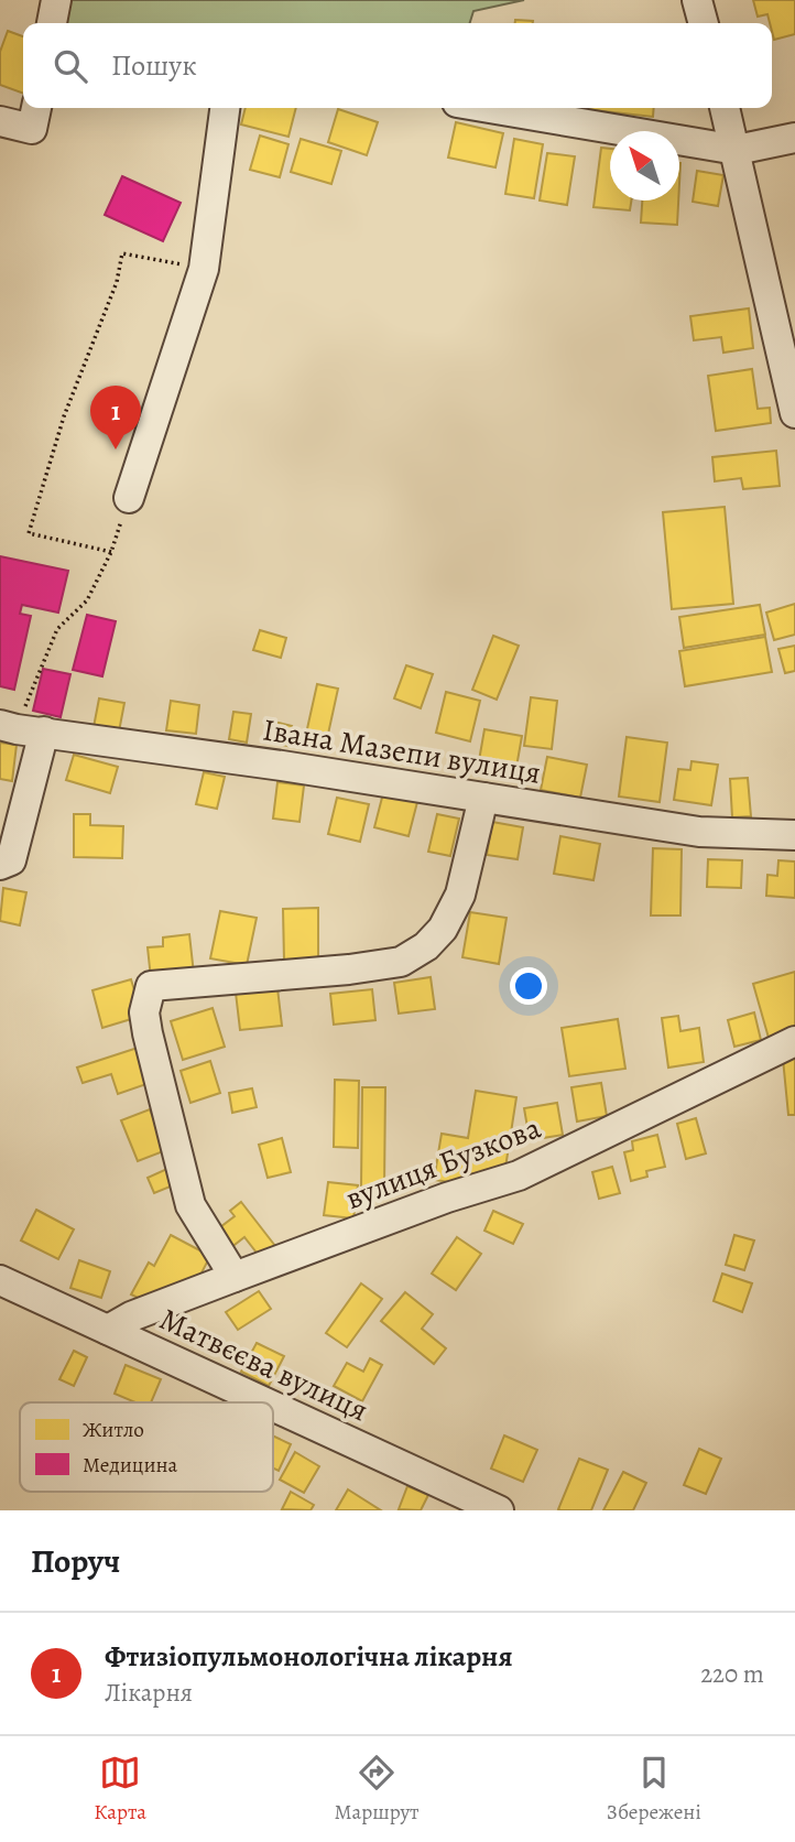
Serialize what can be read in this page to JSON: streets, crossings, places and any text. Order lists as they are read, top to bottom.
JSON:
{
  "streets": {
    "street": ["Івана Мазепи вулиця", "вулиця Бузкова", "Матвєєва вулиця"]
  },
  "crossings": [
    ["вулиця Бузкова", "Матвєєва вулиця"]
  ],
  "legend": ["Житло", "Медицина"],
  "north": "top left",
  "page": {
    "search": "Пошук",
    "pins": "1",
    "heading": "Поруч",
    "list": [
      {
        "mark": "1",
        "name": "Фтизіопульмонологічна лікарня",
        "note": "Лікарня",
        "value": "220 m"
      }
    ],
    "nav": ["Карта", "Маршрут", "Збережені"]
  }
}
